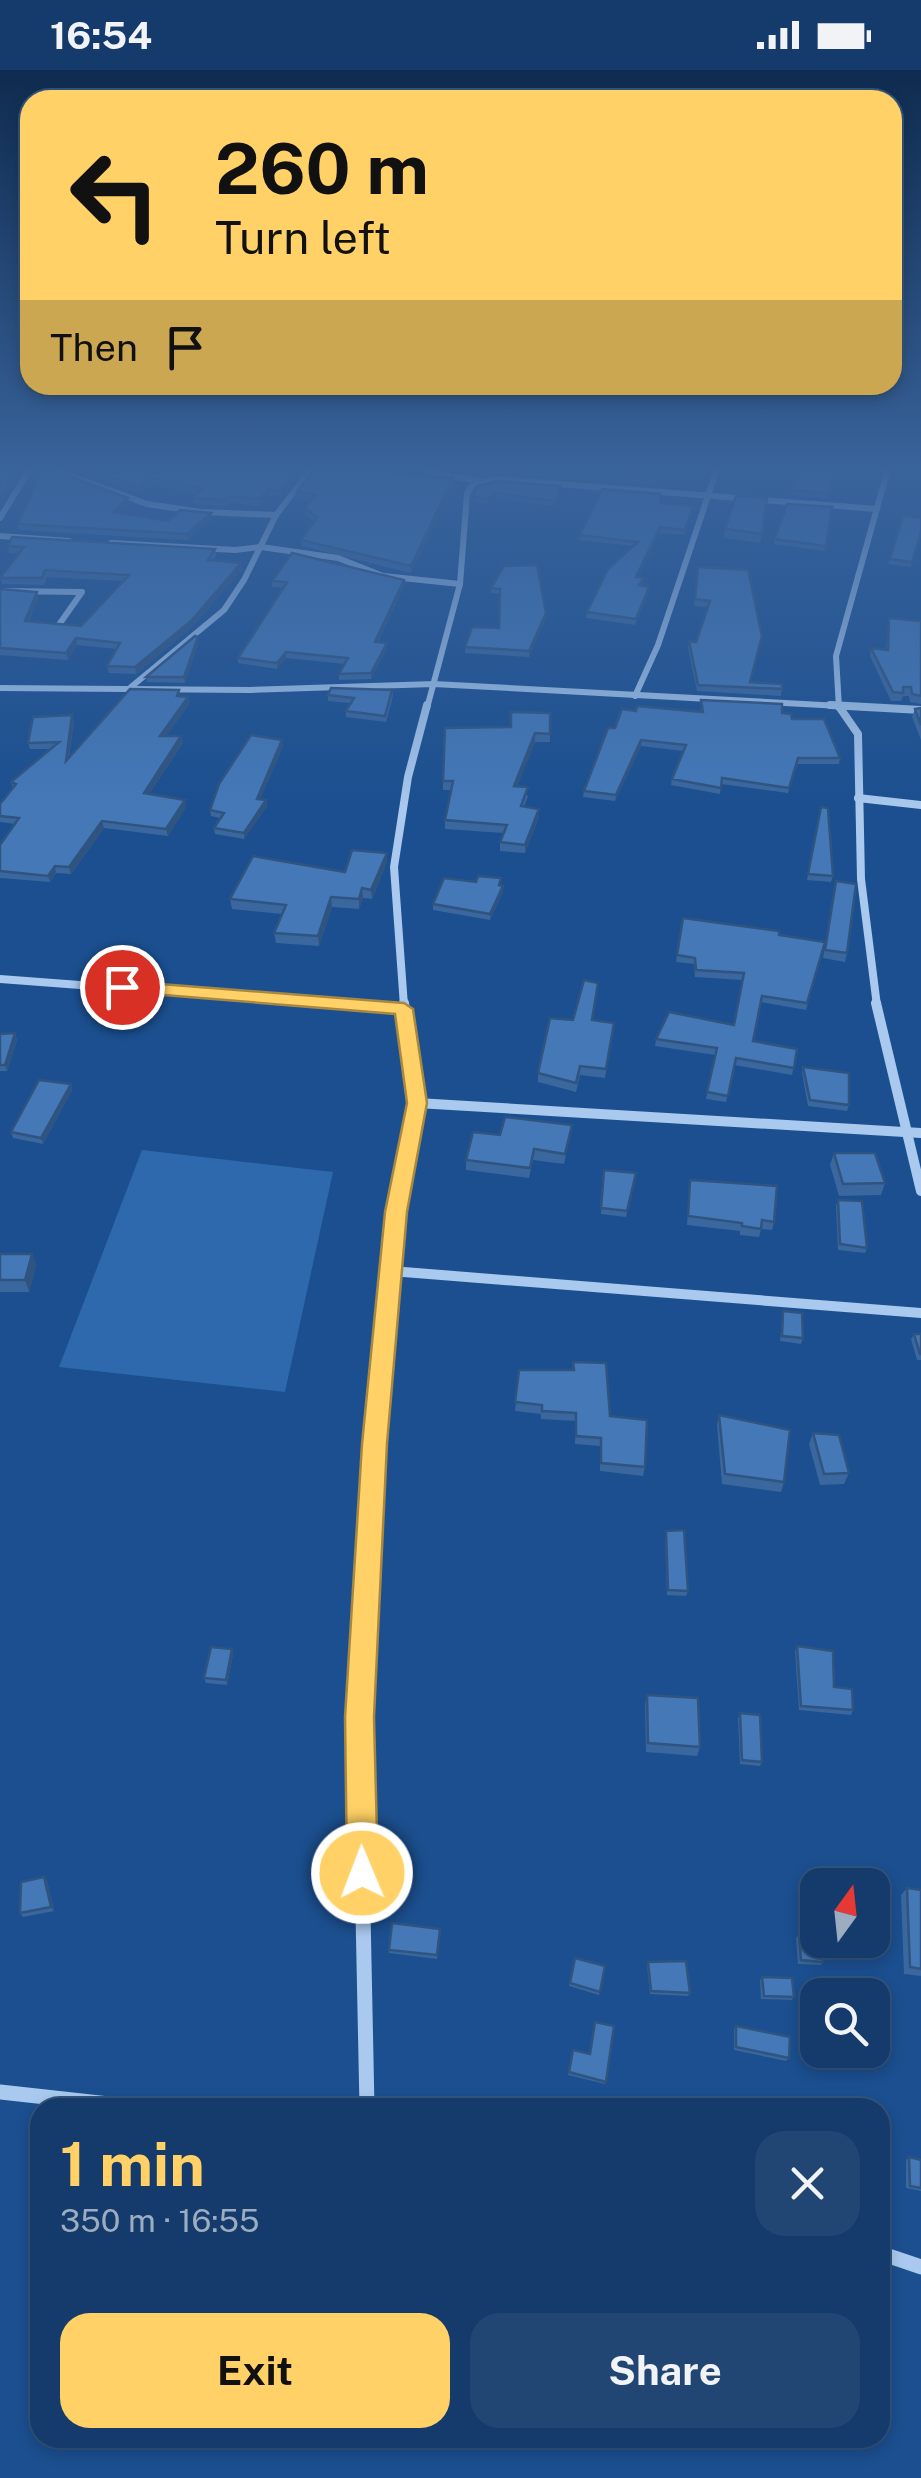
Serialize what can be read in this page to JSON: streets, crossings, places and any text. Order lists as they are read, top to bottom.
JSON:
{
  "north": "top",
  "page": {
    "status": "16:54",
    "turn": ["260 m", "Turn left"],
    "then": "Then",
    "heading": ["1 min", "350 m · 16:55"],
    "buttons": ["Exit", "Share"]
  }
}
